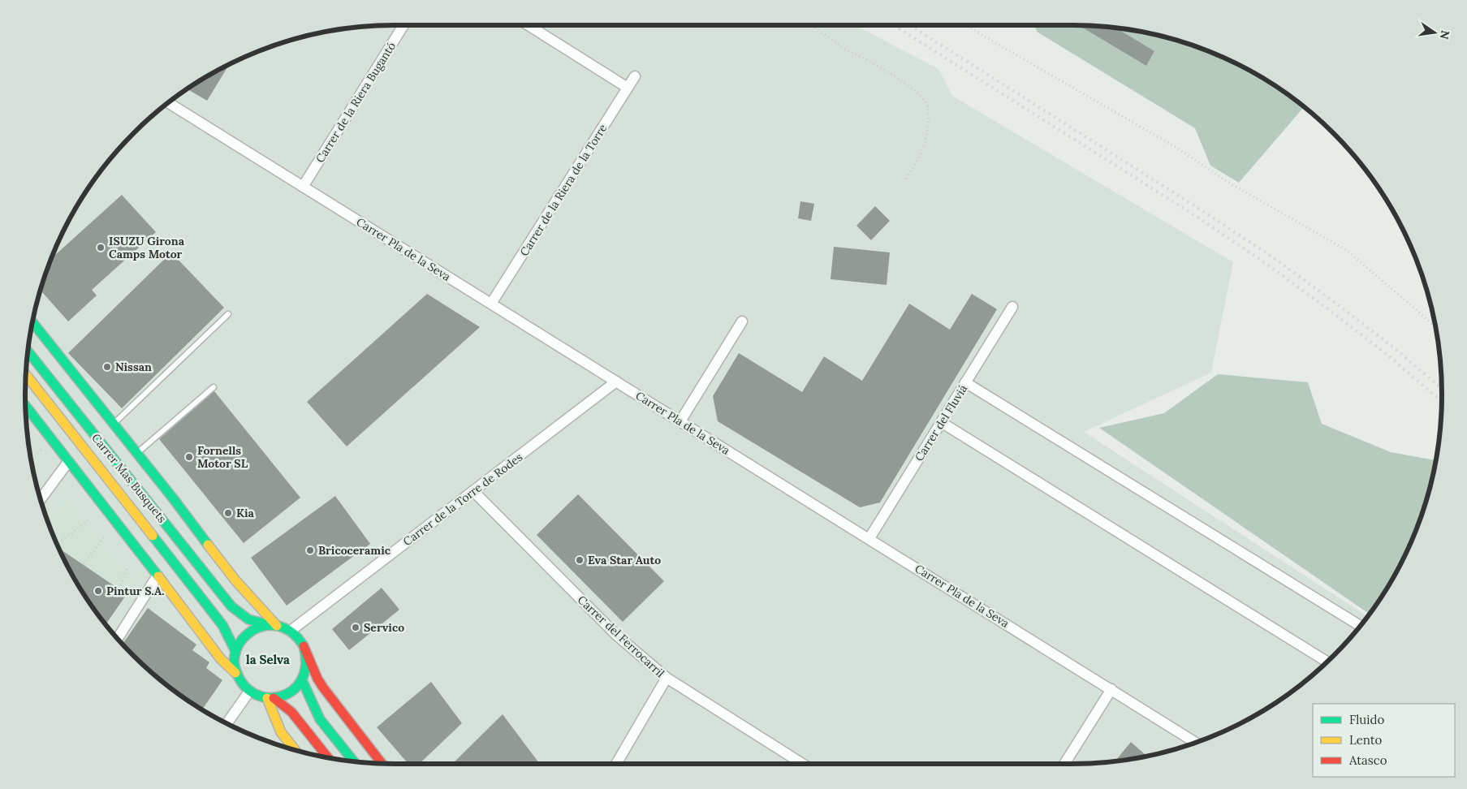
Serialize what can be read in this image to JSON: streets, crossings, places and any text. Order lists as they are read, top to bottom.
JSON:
{
  "streets": {
    "main road": ["Carrer Mas Busquets"],
    "street": [
      "Carrer de la Riera Bugantó",
      "Carrer de la Riera de la Torre",
      "Carrer Pla de la Seva",
      "Carrer del Fluviá",
      "Carrer de la Torre de Rodes",
      "Carrer del Ferrocarril"
    ]
  },
  "crossings": [
    ["Carrer de la Riera Bugantó", "Carrer Pla de la Seva"],
    ["Carrer de la Riera de la Torre", "Carrer Pla de la Seva"],
    ["Carrer Pla de la Seva", "Carrer del Fluviá"],
    ["Carrer Pla de la Seva", "Carrer de la Torre de Rodes"],
    ["Carrer Mas Busquets", "Carrer de la Torre de Rodes"],
    ["Carrer de la Torre de Rodes", "Carrer del Ferrocarril"]
  ],
  "districts": ["la Selva"],
  "places": [
    "ISUZU Girona Camps Motor",
    "Nissan",
    "Fornells Motor SL",
    "Kia",
    "Bricoceramic",
    "Eva Star Auto",
    "Pintur S.A.",
    "Servico"
  ],
  "legend": ["Fluido", "Lento", "Atasco"],
  "north": "right"
}
